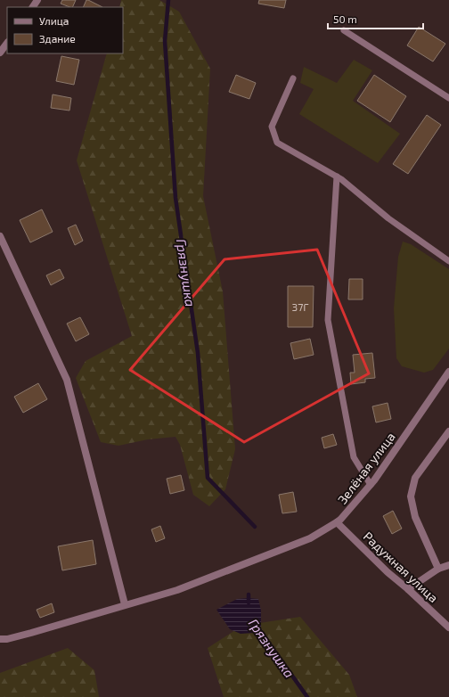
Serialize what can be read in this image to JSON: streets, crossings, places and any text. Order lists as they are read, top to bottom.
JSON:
{
  "streets": {
    "street": ["Зелёная улица", "Радужная улица"]
  },
  "crossings": [
    ["Зелёная улица", "Радужная улица"]
  ],
  "water": ["Грязнушка"],
  "house_numbers": ["37Г"],
  "legend": ["Улица", "Здание"],
  "scale_bar": "50 m"
}
